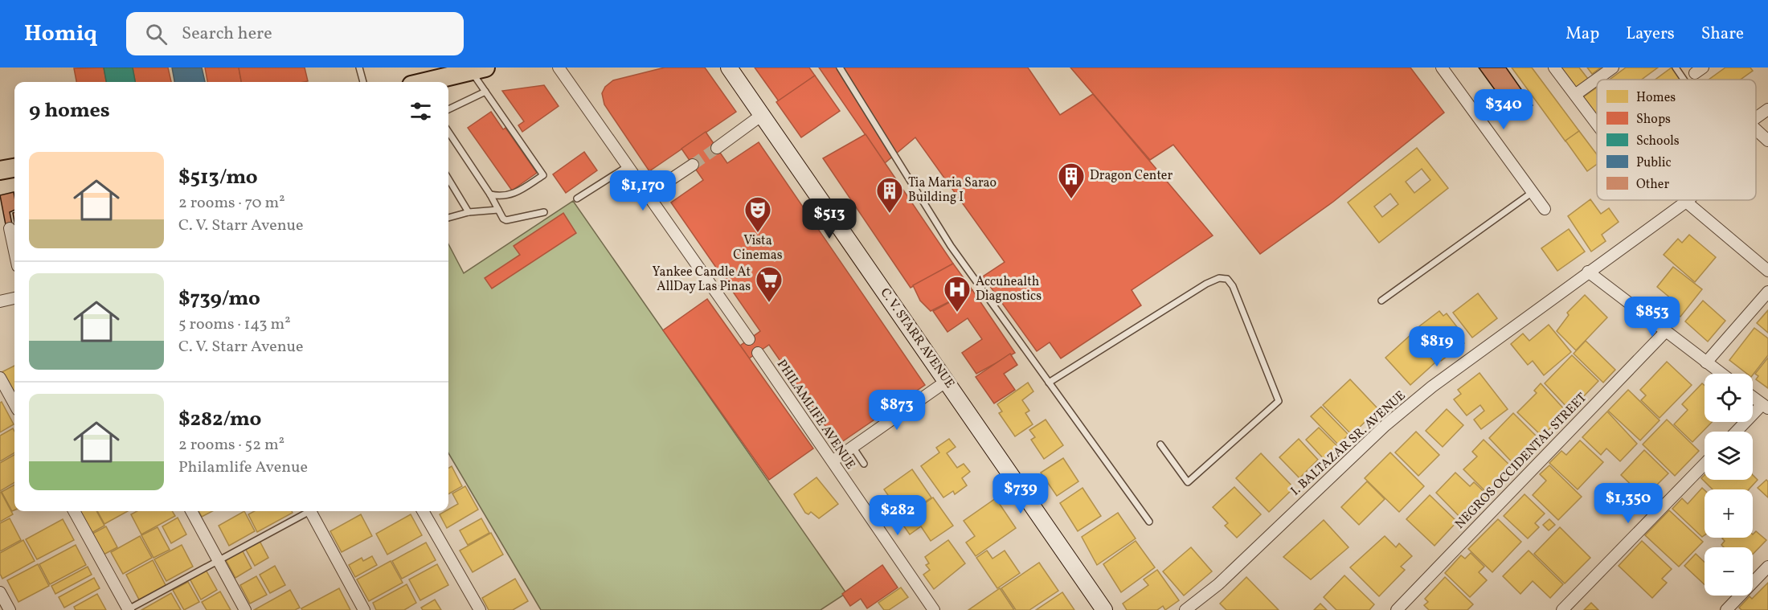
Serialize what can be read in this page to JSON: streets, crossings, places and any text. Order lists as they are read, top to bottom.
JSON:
{
  "streets": {
    "main road": ["C. V. STARR AVENUE"],
    "street": ["PHILAMLIFE AVENUE", "I. BALTAZAR SR. AVENUE", "NEGROS OCCIDENTAL STREET"]
  },
  "places": {
    "building": ["Dragon Center", "Tia Maria Sarao Building I"],
    "theatre": ["Vista Cinemas"],
    "supermarket": ["Yankee Candle At AllDay Las Pinas"],
    "hospital": ["Accuhealth Diagnostics"]
  },
  "legend": [
    "Homes",
    "Shops",
    "Schools",
    "Public",
    "Other"
  ],
  "page": {
    "header": "Homiq",
    "search": "Search here",
    "nav": ["Map", "Layers", "Share"],
    "heading": "9 homes",
    "price": [
      "$340",
      "$1,170",
      "$513",
      "$853",
      "$819",
      "$873",
      "$739",
      "$1,350",
      "$282"
    ],
    "list": [
      {
        "name": "$513/mo",
        "note": "2 rooms · 70 m² · C. V. Starr Avenue"
      },
      {
        "name": "$739/mo",
        "note": "5 rooms · 143 m² · C. V. Starr Avenue"
      },
      {
        "name": "$282/mo",
        "note": "2 rooms · 52 m² · Philamlife Avenue"
      }
    ],
    "map_buttons": ["+", "−"]
  }
}
